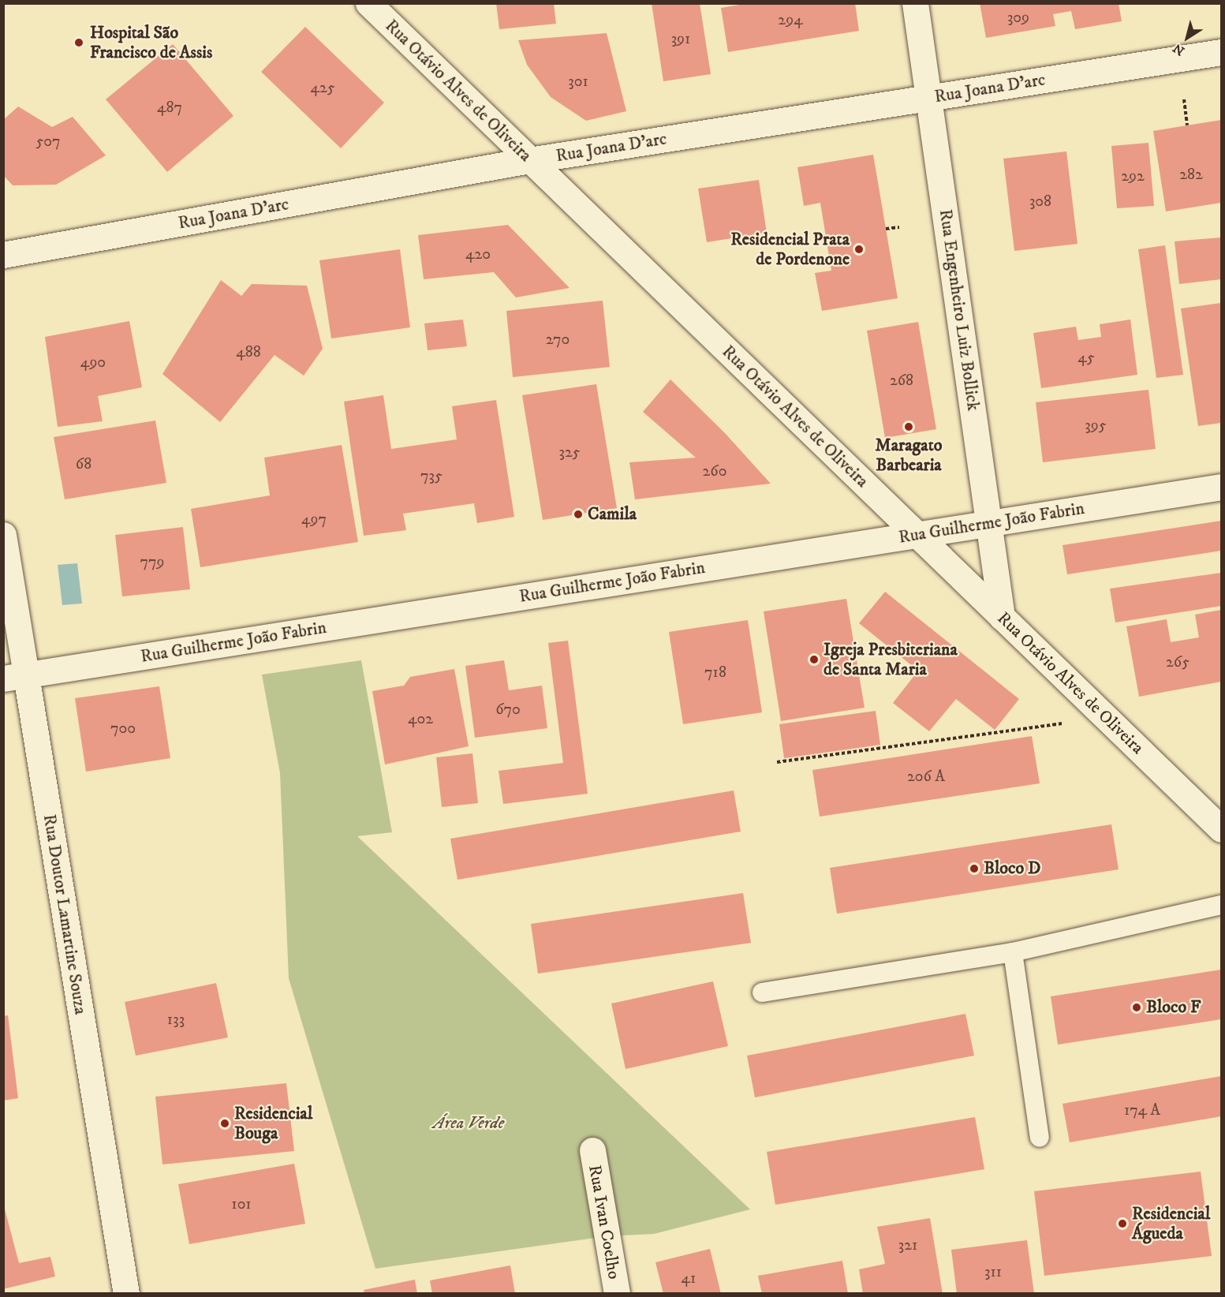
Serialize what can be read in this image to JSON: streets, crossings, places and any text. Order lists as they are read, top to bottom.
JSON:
{
  "streets": {
    "street": [
      "Rua Joana D'arc",
      "Rua Otávio Alves de Oliveira",
      "Rua Engenheiro Luiz Bollick",
      "Rua Guilherme João Fabrin",
      "Rua Doutor Lamartine Souza",
      "Rua Ivan Coelho"
    ]
  },
  "crossings": [
    ["Rua Joana D'arc", "Rua Otávio Alves de Oliveira"],
    ["Rua Joana D'arc", "Rua Engenheiro Luiz Bollick"],
    ["Rua Otávio Alves de Oliveira", "Rua Engenheiro Luiz Bollick"],
    ["Rua Otávio Alves de Oliveira", "Rua Guilherme João Fabrin"],
    ["Rua Engenheiro Luiz Bollick", "Rua Guilherme João Fabrin"],
    ["Rua Guilherme João Fabrin", "Rua Doutor Lamartine Souza"]
  ],
  "parks": ["Área Verde"],
  "places": [
    "Hospital São Francisco de Assis",
    "Residencial Prata de Pordenone",
    "Maragato Barbearia",
    "Camila",
    "Igreja Presbiteriana de Santa Maria",
    "Bloco D",
    "Bloco F",
    "Residencial Bouga",
    "Residencial Águeda"
  ],
  "house_numbers": [
    "309",
    "294",
    "391",
    "301",
    "425",
    "487",
    "507",
    "282",
    "292",
    "308",
    "420",
    "270",
    "488",
    "45",
    "490",
    "268",
    "395",
    "325",
    "68",
    "260",
    "735",
    "497",
    "779",
    "265",
    "718",
    "670",
    "402",
    "700",
    "206 A",
    "133",
    "174 A",
    "101",
    "321",
    "311",
    "41"
  ],
  "north": "bottom left"
}
